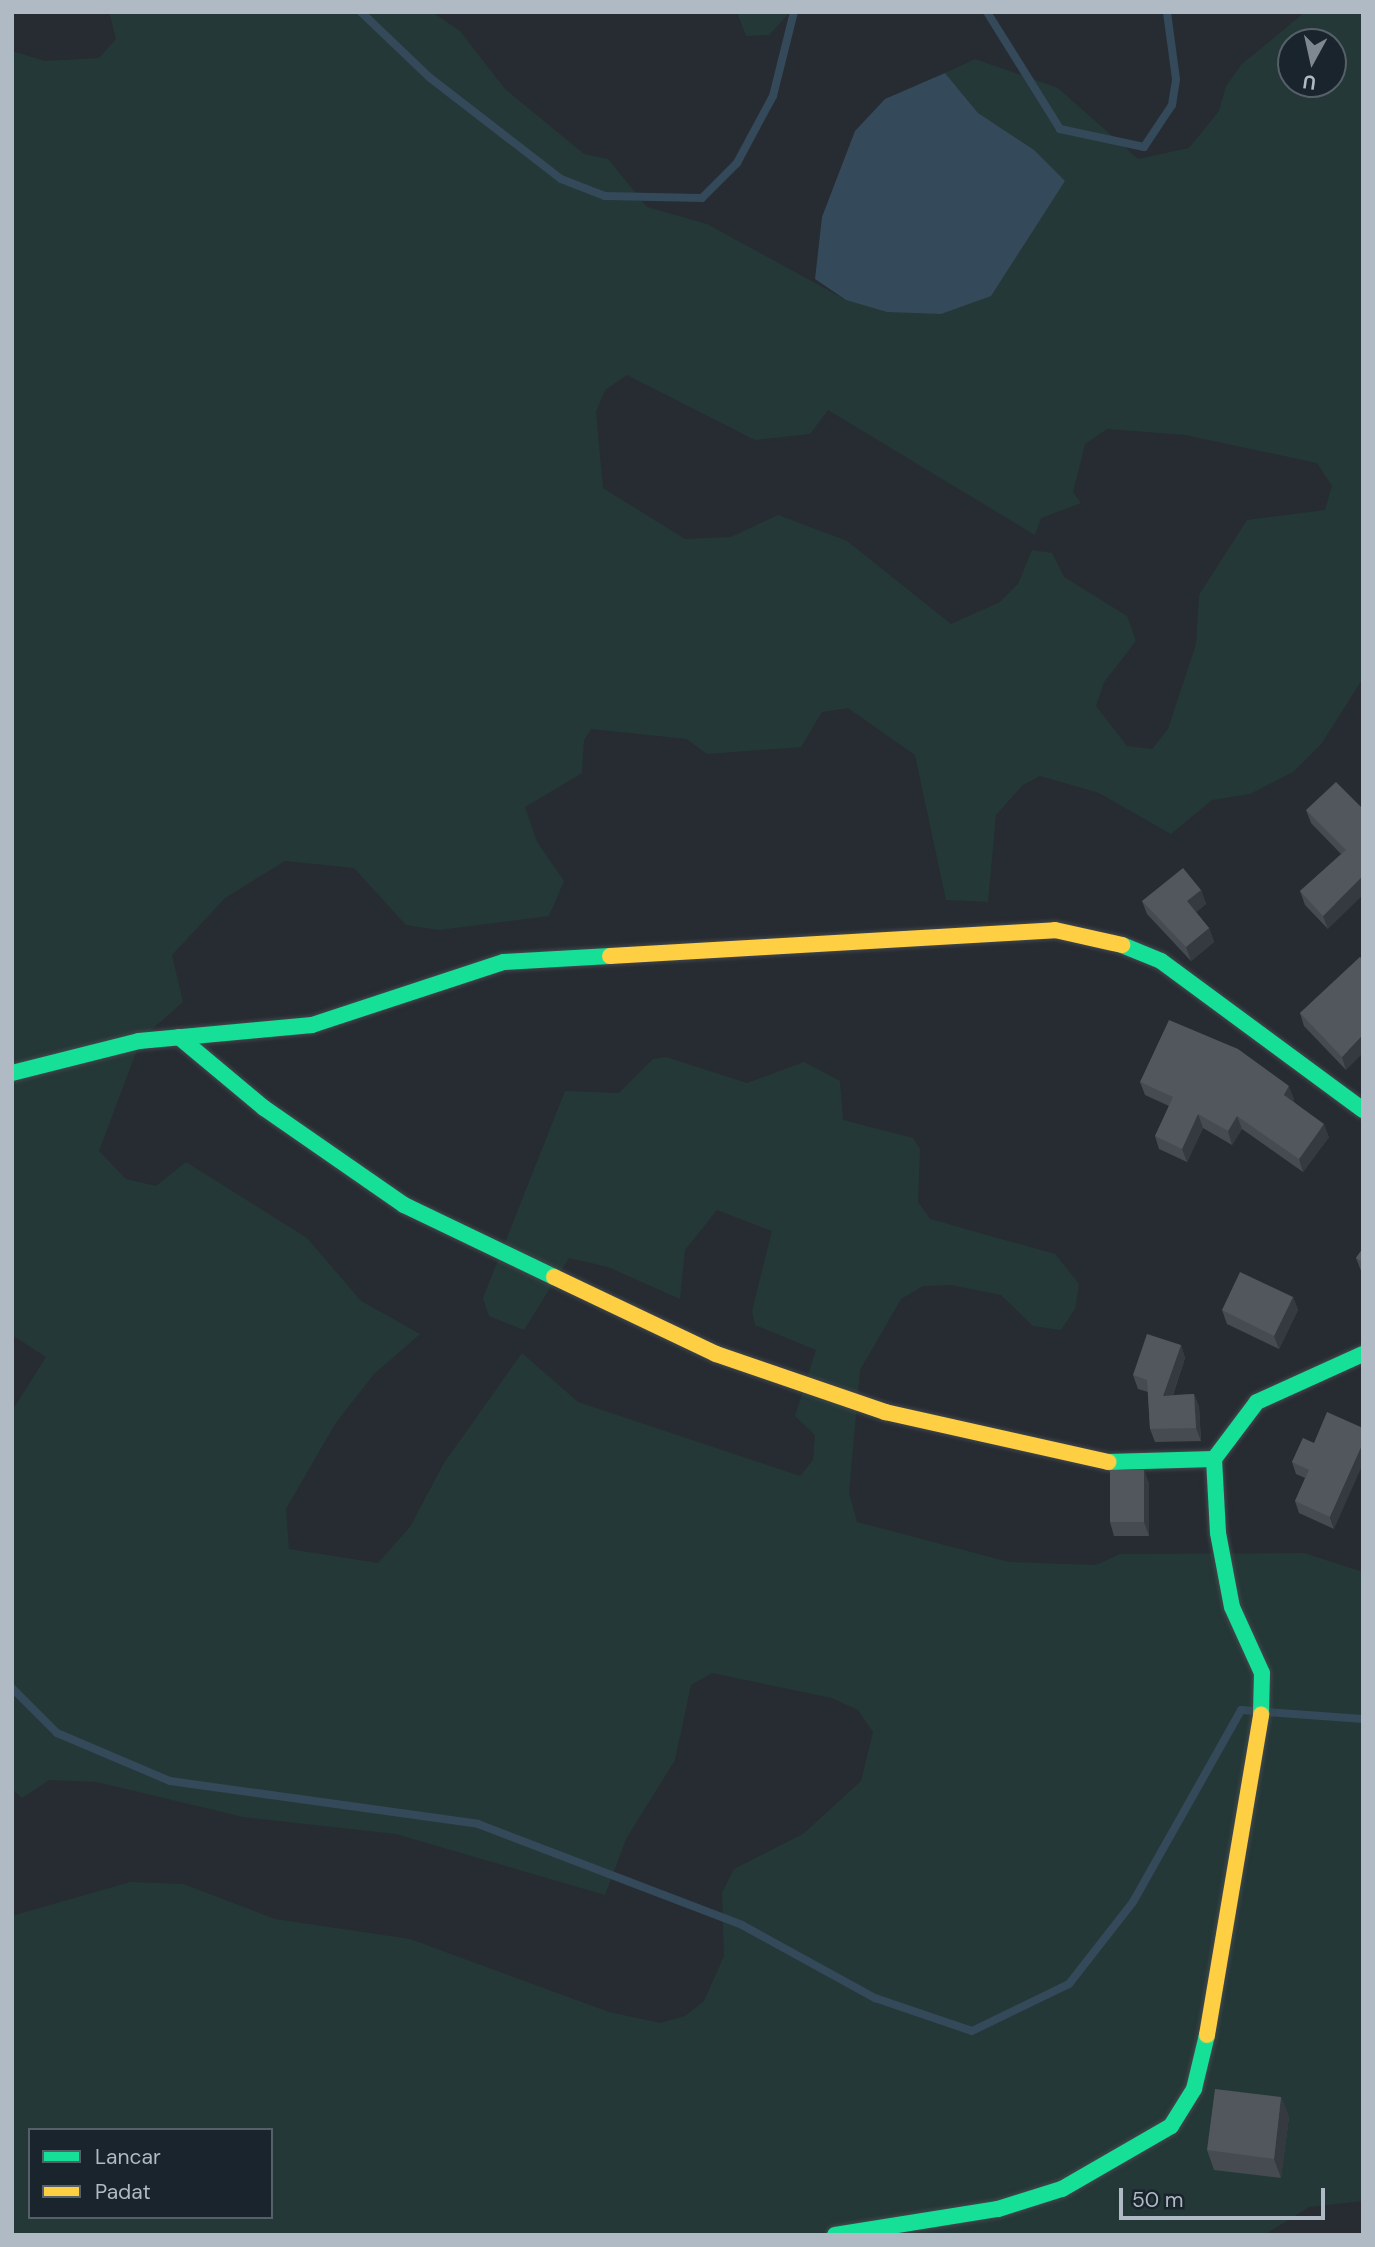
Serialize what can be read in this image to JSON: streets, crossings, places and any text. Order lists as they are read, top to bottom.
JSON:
{
  "legend": ["Lancar", "Padat"],
  "scale_bar": "50 m",
  "north": "bottom"
}
